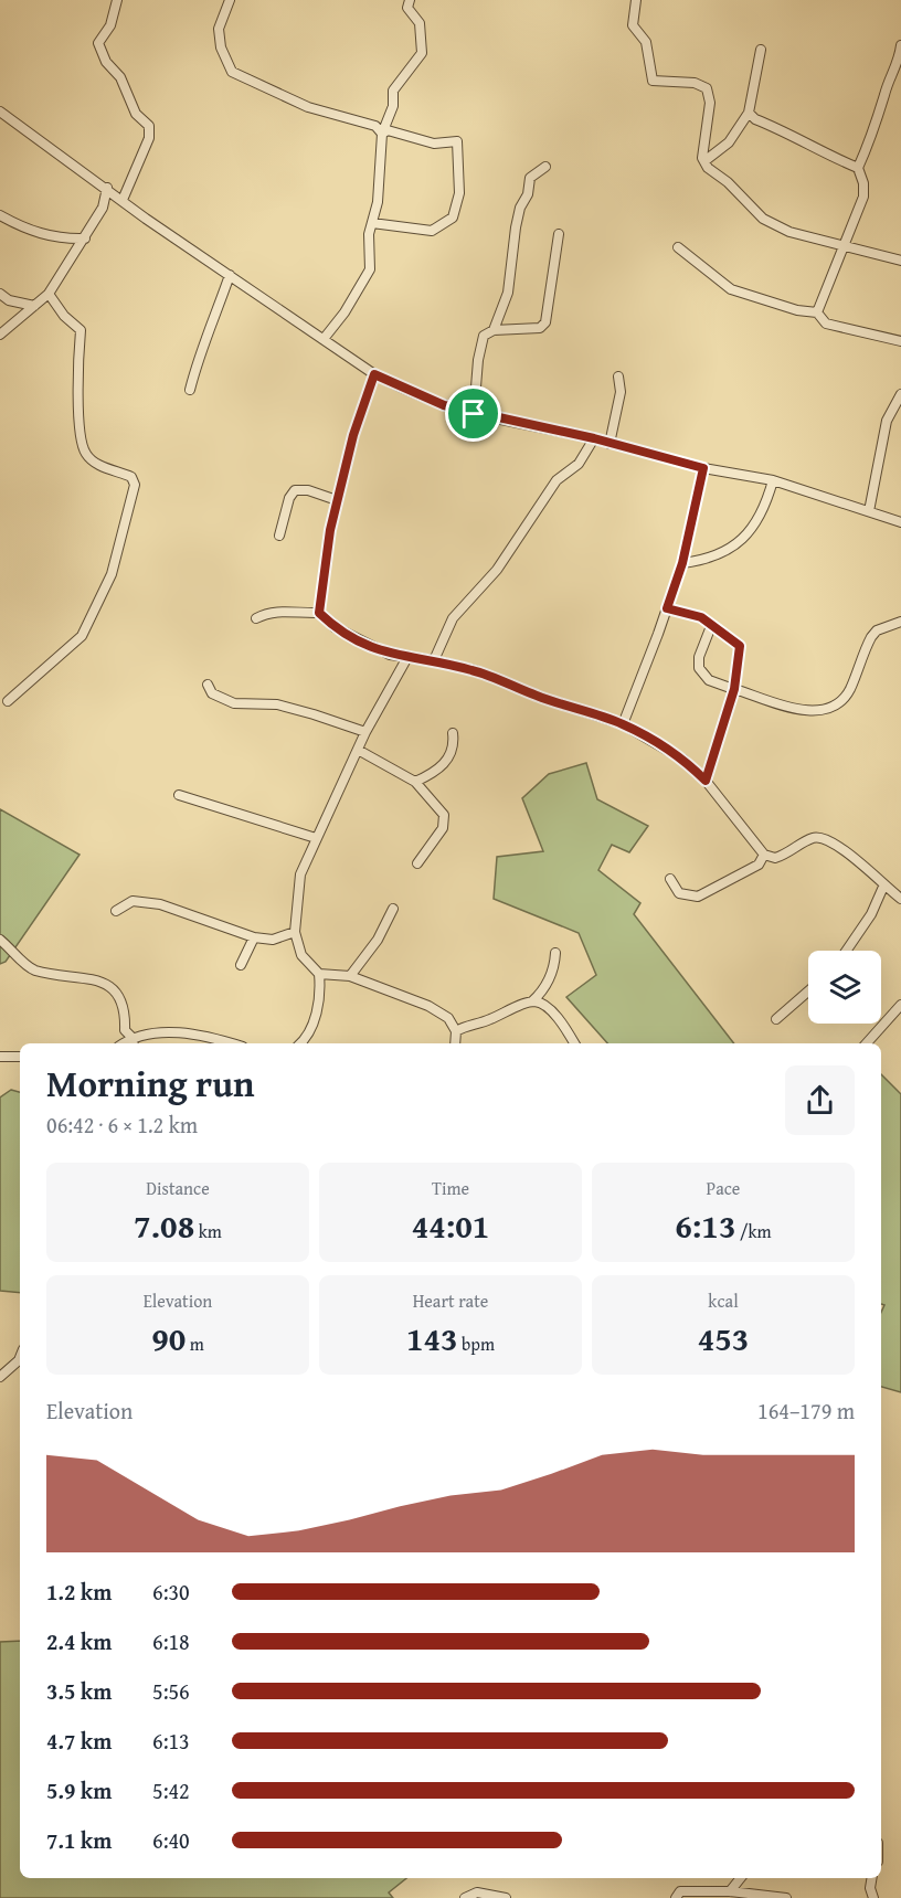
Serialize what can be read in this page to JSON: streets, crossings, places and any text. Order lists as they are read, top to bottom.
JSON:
{
  "page": {
    "heading": ["Morning run", "06:42 · 6 × 1.2 km"],
    "stats": [
      ["Distance", "7.08 km"],
      ["Time", "44:01"],
      ["Pace", "6:13 /km"],
      ["Elevation", "90 m"],
      ["Heart rate", "143 bpm"],
      ["kcal", "453"]
    ],
    "chart": ["Elevation", "164–179 m"],
    "list": [
      {
        "name": "1.2 km",
        "note": "6:30"
      },
      {
        "name": "2.4 km",
        "note": "6:18"
      },
      {
        "name": "3.5 km",
        "note": "5:56"
      },
      {
        "name": "4.7 km",
        "note": "6:13"
      },
      {
        "name": "5.9 km",
        "note": "5:42"
      },
      {
        "name": "7.1 km",
        "note": "6:40"
      }
    ]
  }
}
